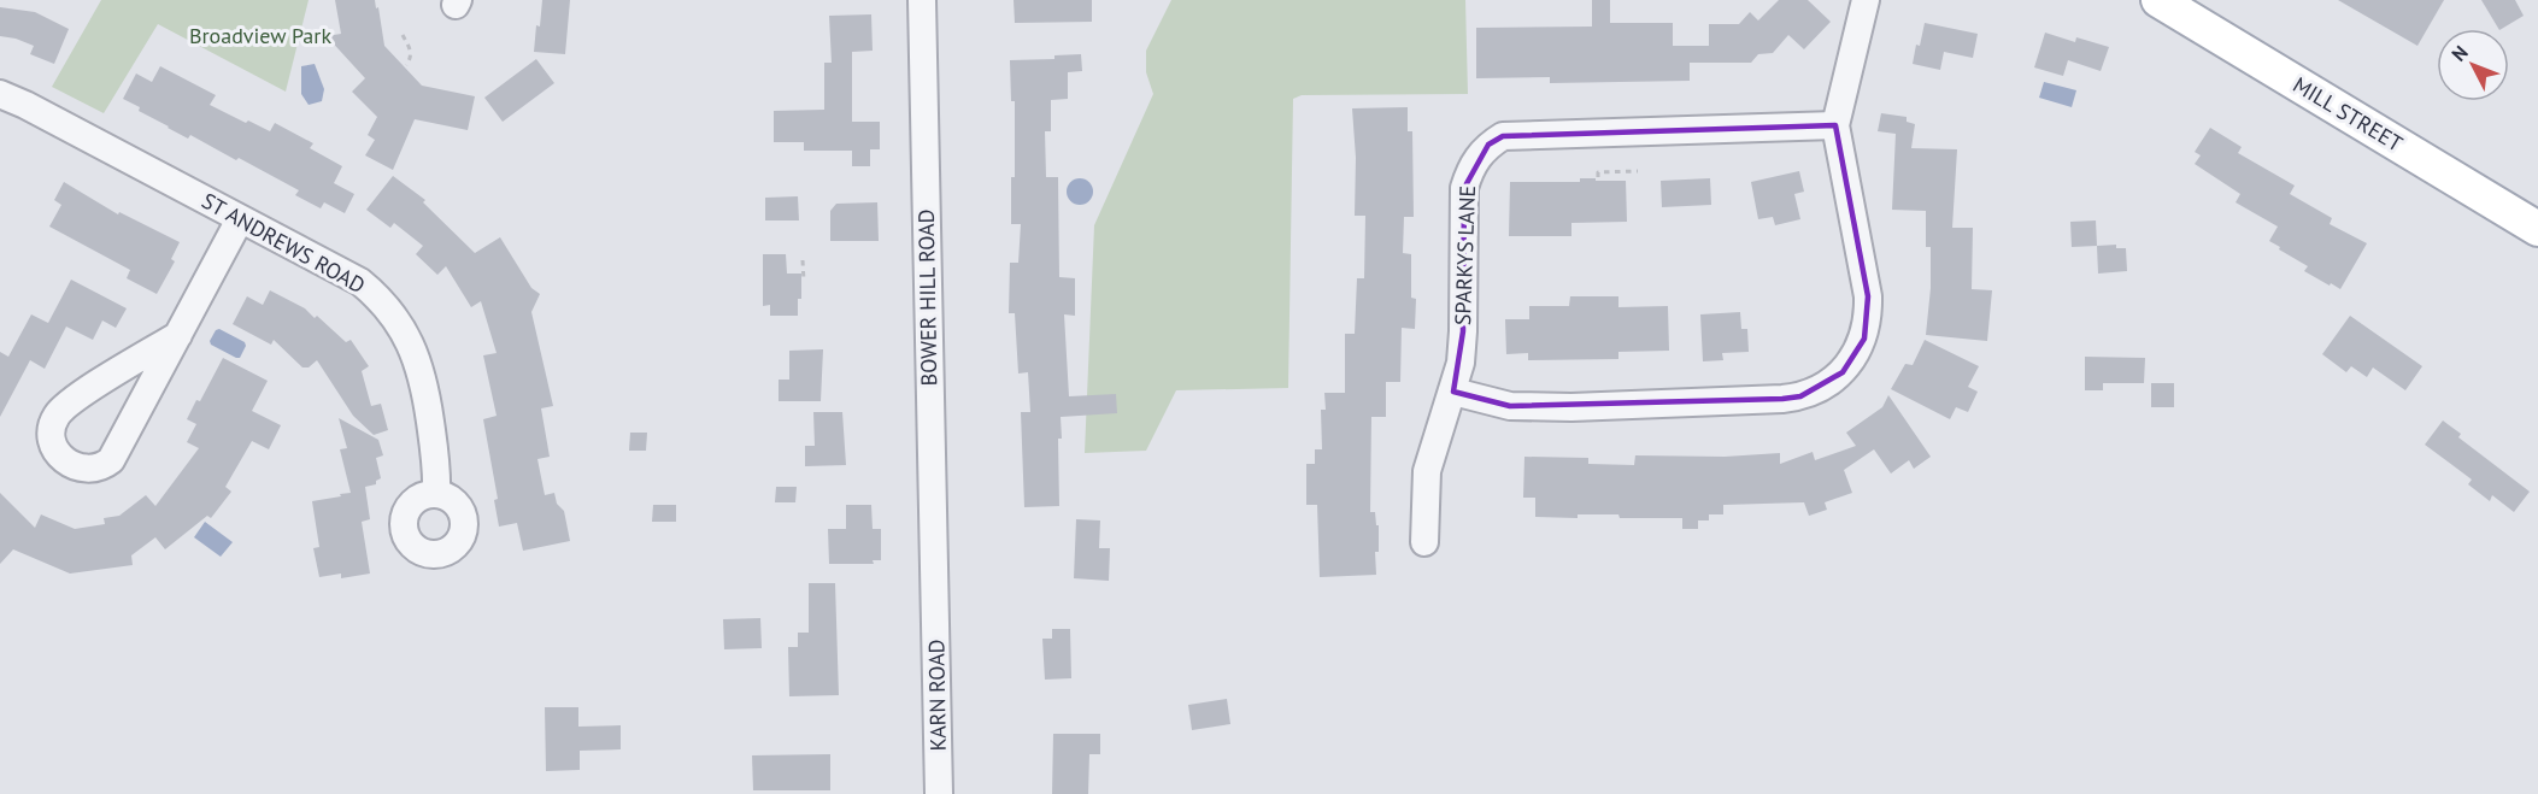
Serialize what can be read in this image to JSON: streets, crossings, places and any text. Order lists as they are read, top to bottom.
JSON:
{
  "streets": {
    "main road": ["MILL STREET"],
    "street": [
      "ST ANDREWS ROAD",
      "SPARKYS LANE",
      "BOWER HILL ROAD",
      "KARN ROAD"
    ]
  },
  "crossings": [
    ["BOWER HILL ROAD", "KARN ROAD"]
  ],
  "parks": ["Broadview Park"],
  "north": "top left"
}
